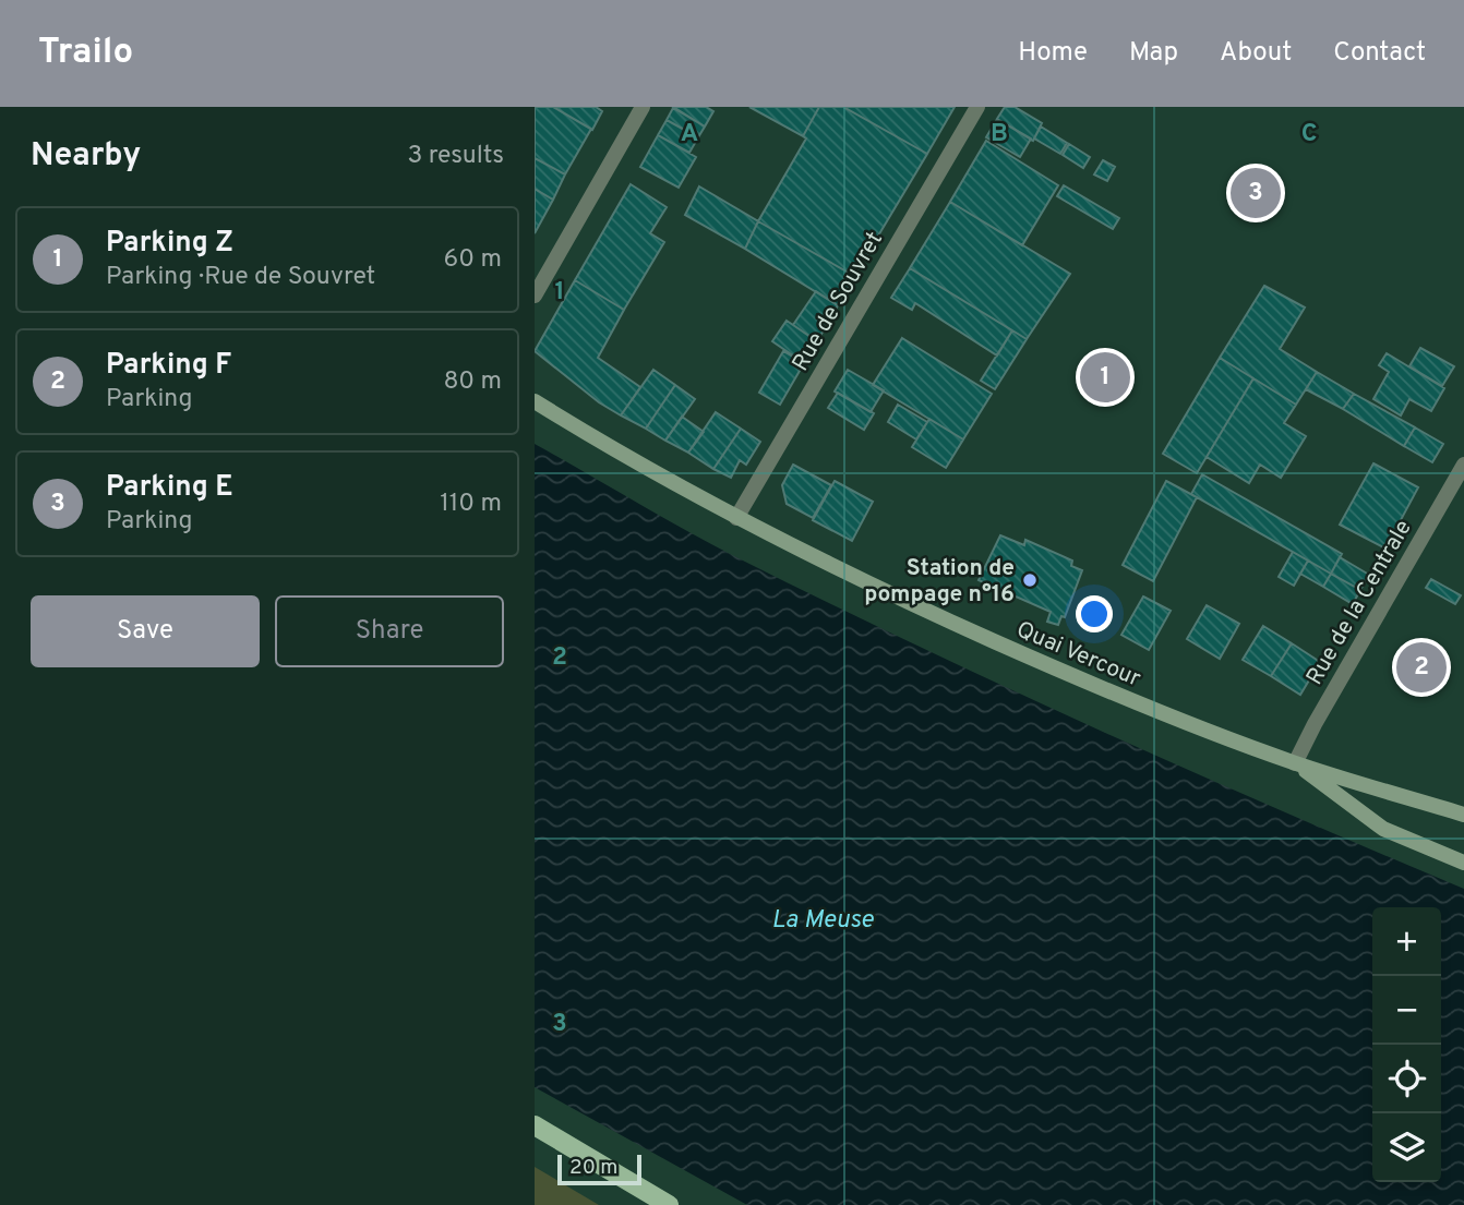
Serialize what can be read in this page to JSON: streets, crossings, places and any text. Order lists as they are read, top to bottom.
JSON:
{
  "streets": {
    "main road": ["Quai Vercour"],
    "street": ["Rue de Souvret", "Rue de la Centrale"]
  },
  "crossings": [
    ["Rue de Souvret", "Quai Vercour"],
    ["Rue de la Centrale", "Quai Vercour"]
  ],
  "water": ["La Meuse"],
  "places": ["Station de pompage n°16"],
  "scale_bar": "20 m",
  "page": {
    "header": "Trailo",
    "nav": [
      "Home",
      "Map",
      "About",
      "Contact"
    ],
    "heading": ["Nearby", "3 results"],
    "pins": ["3", "1", "2"],
    "list": [
      {
        "mark": "1",
        "name": "Parking Z",
        "note": "Parking · Rue de Souvret",
        "value": "60 m"
      },
      {
        "mark": "2",
        "name": "Parking F",
        "note": "Parking",
        "value": "80 m"
      },
      {
        "mark": "3",
        "name": "Parking E",
        "note": "Parking",
        "value": "110 m"
      }
    ],
    "buttons": ["Save", "Share"],
    "map_buttons": ["+", "−"],
    "scale": "20 m"
  },
  "grid": {
    "columns": ["A", "B", "C"],
    "rows": ["1", "2", "3"]
  }
}
